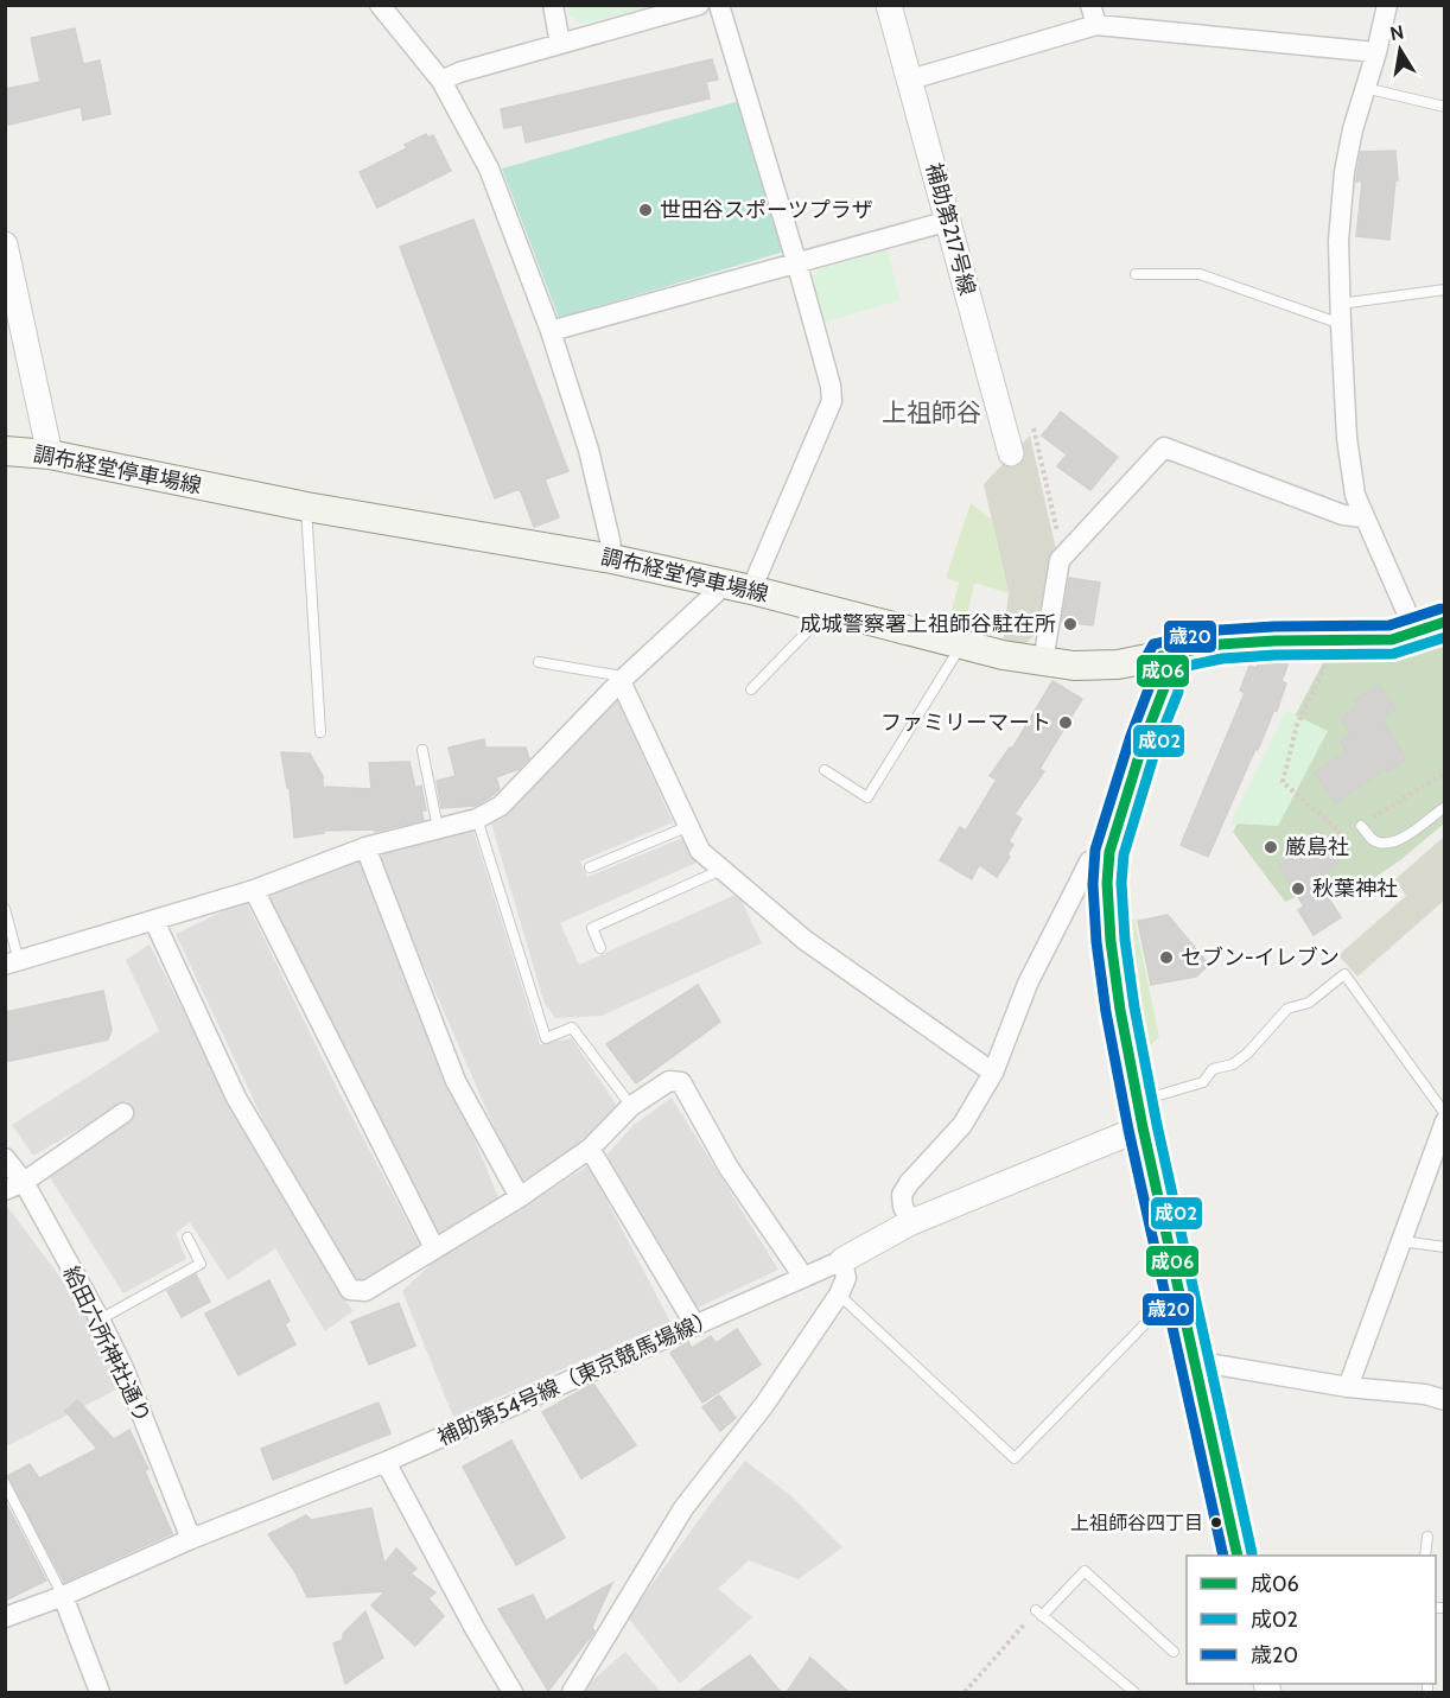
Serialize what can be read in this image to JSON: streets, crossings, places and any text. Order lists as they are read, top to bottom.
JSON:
{
  "streets": {
    "main road": ["調布経堂停車場線"],
    "street": ["補助第217号線", "給田六所神社通り", "補助第54号線（東京競馬場線）"]
  },
  "crossings": [
    ["給田六所神社通り", "補助第54号線（東京競馬場線）"]
  ],
  "districts": ["上祖師谷"],
  "places": [
    "世田谷スポーツプラザ",
    "成城警察署上祖師谷駐在所",
    "ファミリーマート",
    "厳島社",
    "秋葉神社",
    "セブン-イレブン",
    "上祖師谷四丁目"
  ],
  "lines": ["transit line 歳20", "transit line 成06", "transit line 成02"],
  "legend": ["成06", "成02", "歳20"],
  "north": "top"
}
